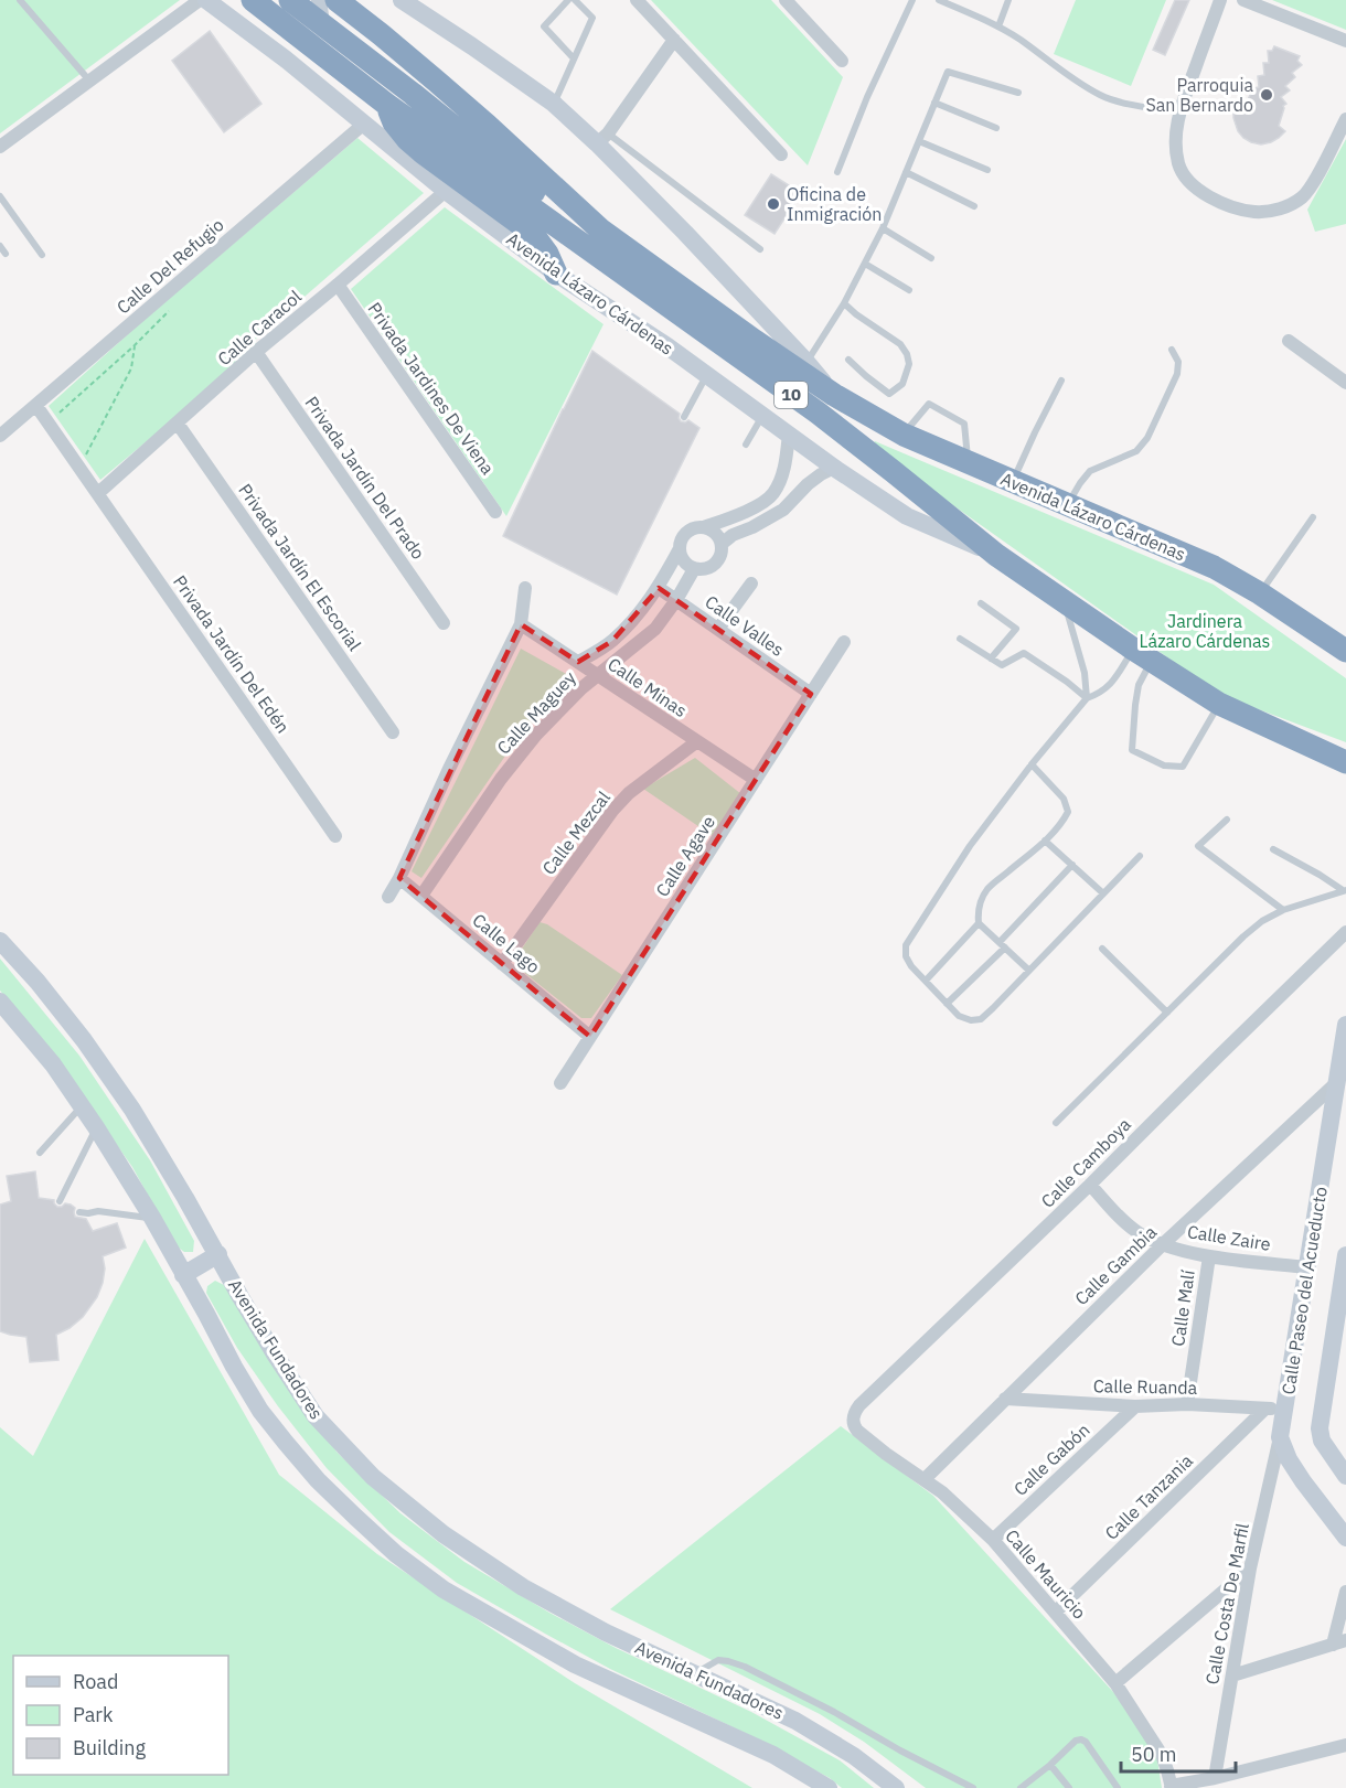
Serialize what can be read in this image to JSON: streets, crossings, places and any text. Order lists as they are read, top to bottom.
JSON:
{
  "streets": {
    "highway": ["Avenida Lázaro Cárdenas", "10"],
    "main road": ["Calle Paseo del Acueducto", "Avenida Fundadores"],
    "street": [
      "Calle Del Refugio",
      "Calle Caracol",
      "Privada Jardines De Viena",
      "Privada Jardín Del Prado",
      "Privada Jardín El Escorial",
      "Calle Valles",
      "Privada Jardín Del Edén",
      "Calle Minas",
      "Calle Maguey",
      "Calle Mezcal",
      "Calle Agave",
      "Calle Lago",
      "Calle Camboya",
      "Calle Zaire",
      "Calle Gambia",
      "Calle Malí",
      "Calle Ruanda",
      "Calle Gabón",
      "Calle Tanzania",
      "Calle Mauricio",
      "Calle Costa De Marfil"
    ]
  },
  "crossings": [
    ["Calle Del Refugio", "Avenida Lázaro Cárdenas"],
    ["Calle Del Refugio", "Privada Jardín Del Edén"],
    ["Avenida Lázaro Cárdenas", "Calle Caracol"],
    ["Calle Caracol", "Privada Jardines De Viena"],
    ["Calle Caracol", "Privada Jardín Del Prado"],
    ["Calle Caracol", "Privada Jardín El Escorial"],
    ["Calle Caracol", "Privada Jardín Del Edén"],
    ["Calle Valles", "Calle Maguey"],
    ["Calle Valles", "Calle Agave"],
    ["Calle Minas", "Calle Maguey"],
    ["Calle Minas", "Calle Mezcal"],
    ["Calle Minas", "Calle Agave"],
    ["Calle Maguey", "Calle Lago"],
    ["Calle Mezcal", "Calle Lago"],
    ["Calle Agave", "Calle Lago"],
    ["Calle Camboya", "Calle Zaire"],
    ["Calle Camboya", "Calle Mauricio"],
    ["Calle Zaire", "Calle Gambia"],
    ["Calle Zaire", "Calle Paseo del Acueducto"],
    ["Calle Zaire", "Calle Malí"],
    ["Calle Gambia", "Calle Paseo del Acueducto"],
    ["Calle Gambia", "Calle Ruanda"],
    ["Calle Gambia", "Calle Mauricio"],
    ["Calle Paseo del Acueducto", "Calle Ruanda"],
    ["Calle Paseo del Acueducto", "Calle Costa De Marfil"],
    ["Calle Malí", "Calle Ruanda"],
    ["Calle Ruanda", "Calle Gabón"],
    ["Calle Ruanda", "Calle Tanzania"],
    ["Calle Gabón", "Calle Mauricio"],
    ["Calle Tanzania", "Calle Mauricio"]
  ],
  "parks": ["Jardinera Lázaro Cárdenas"],
  "places": ["Parroquia San Bernardo", "Oficina de Inmigración"],
  "legend": ["Road", "Park", "Building"],
  "scale_bar": "50 m"
}
